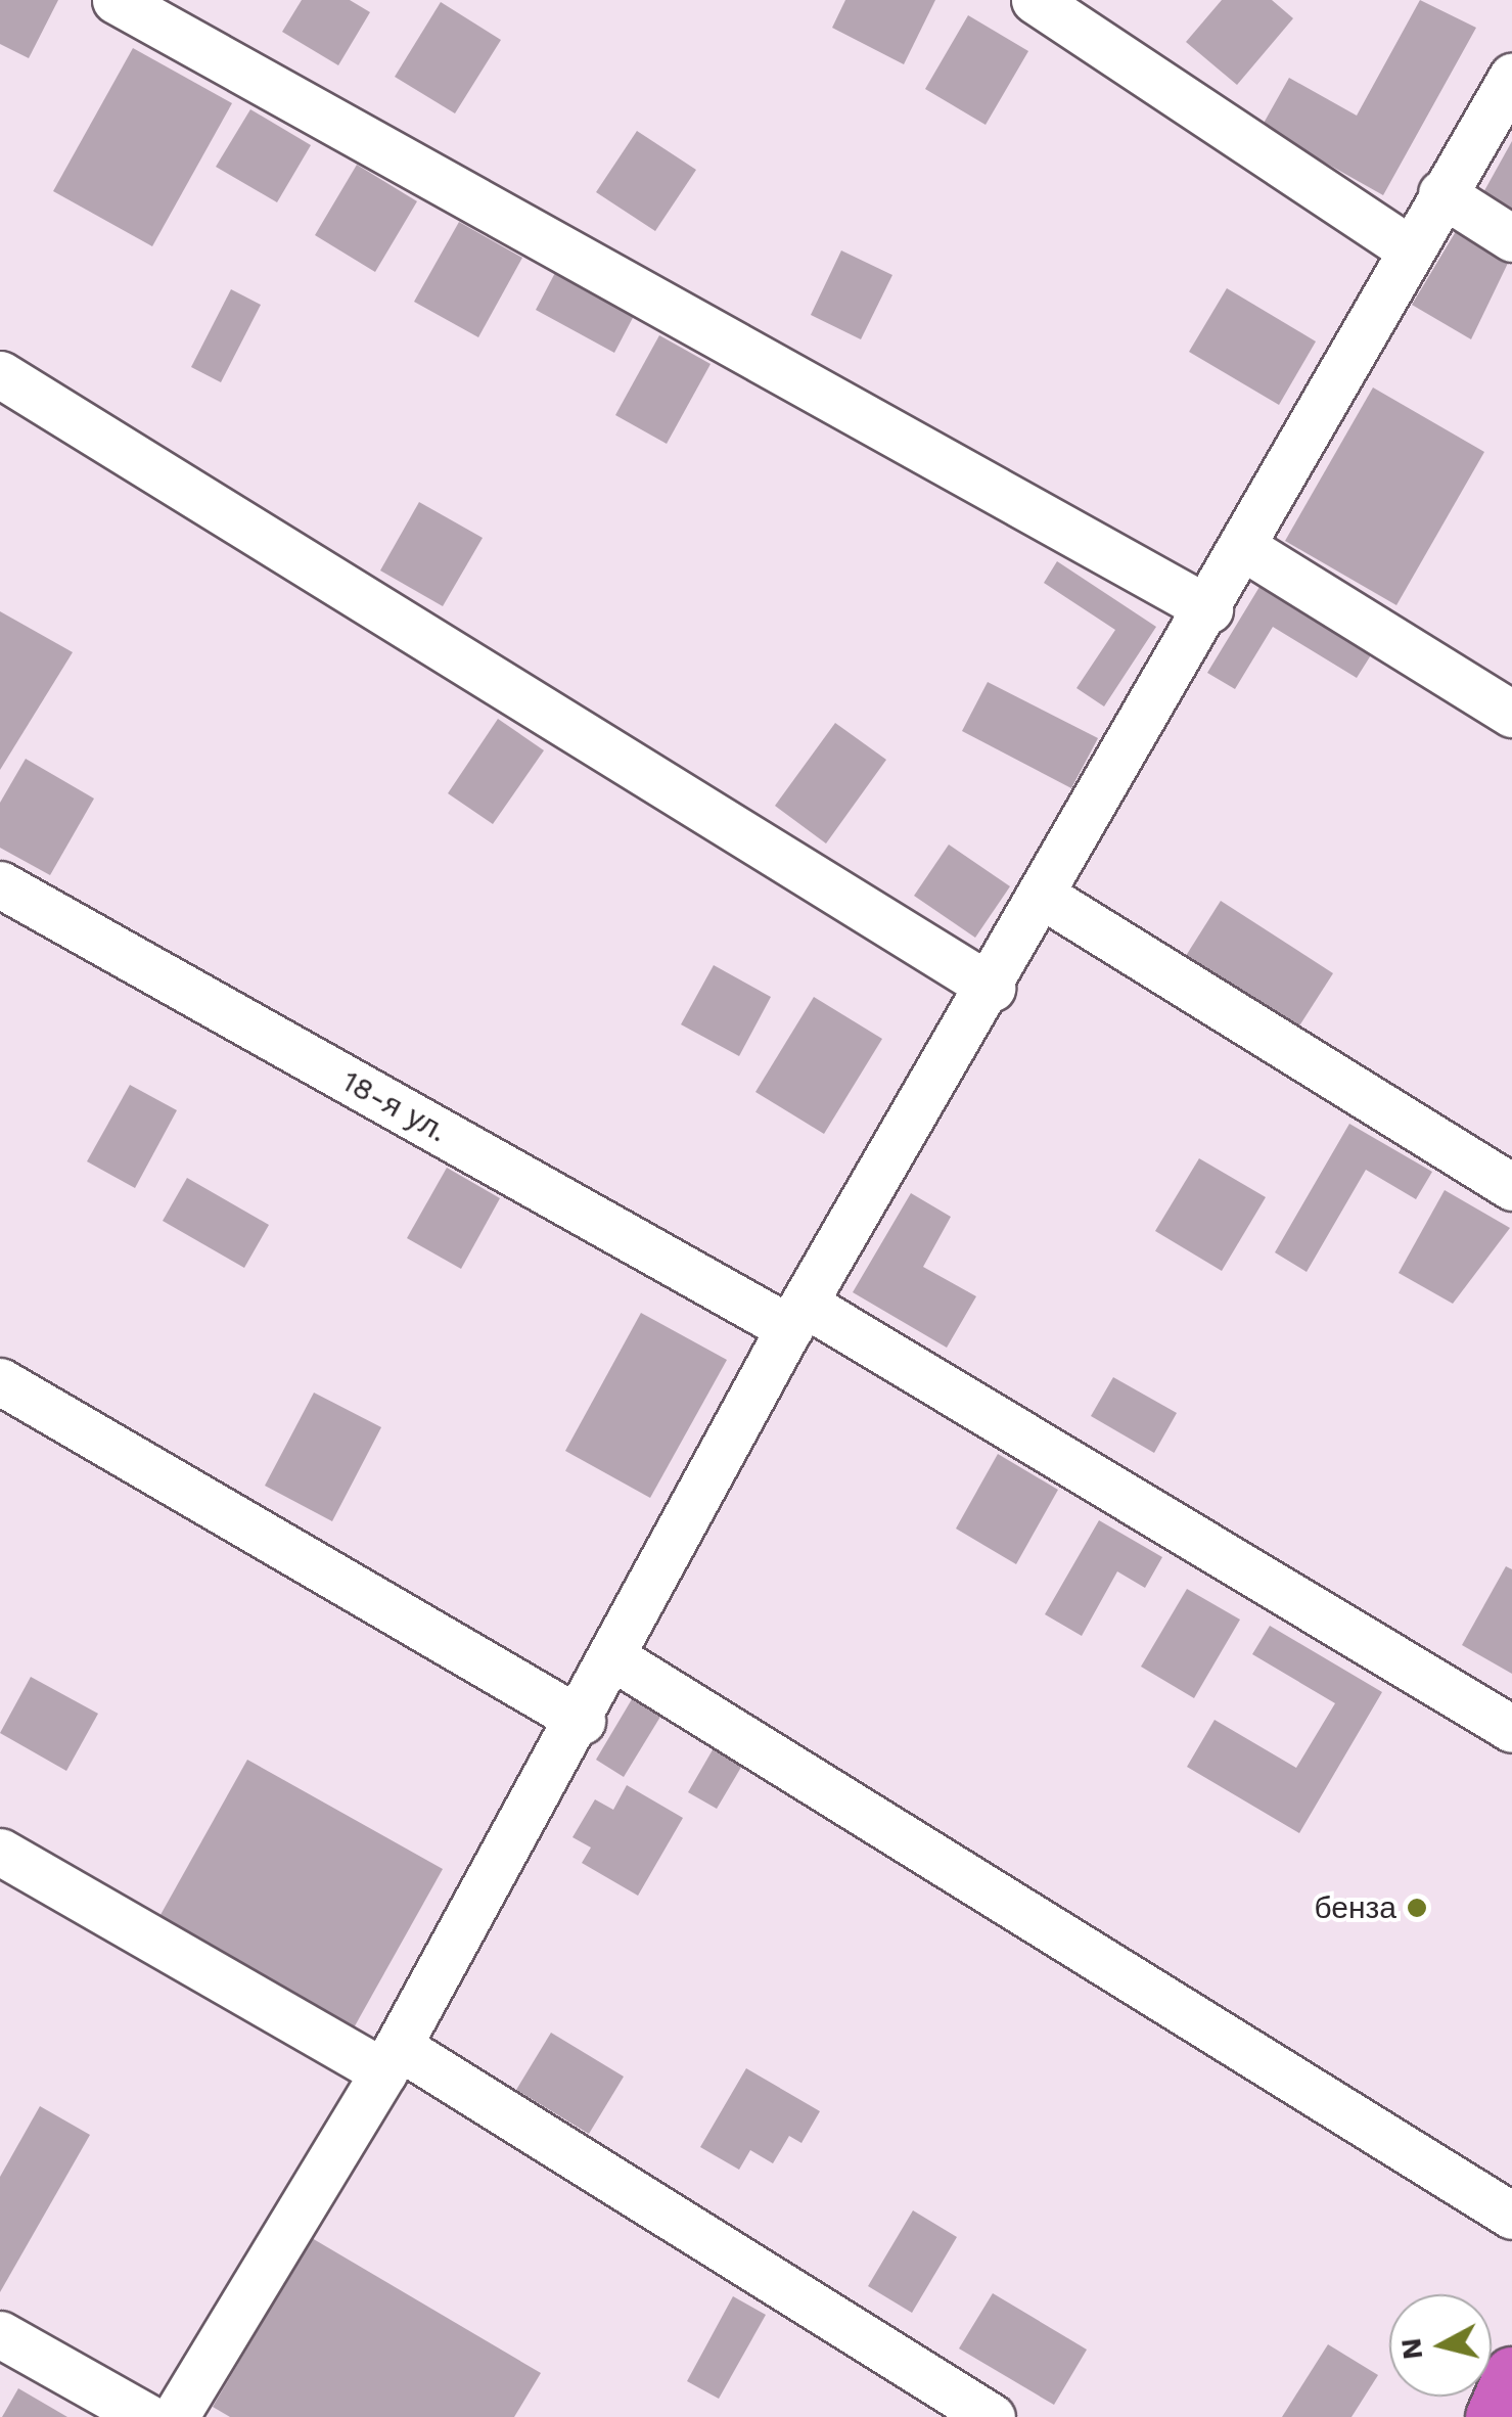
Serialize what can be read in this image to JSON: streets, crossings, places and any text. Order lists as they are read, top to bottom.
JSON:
{
  "streets": {
    "street": ["18-я ул."]
  },
  "places": ["бенза"],
  "north": "left"
}
